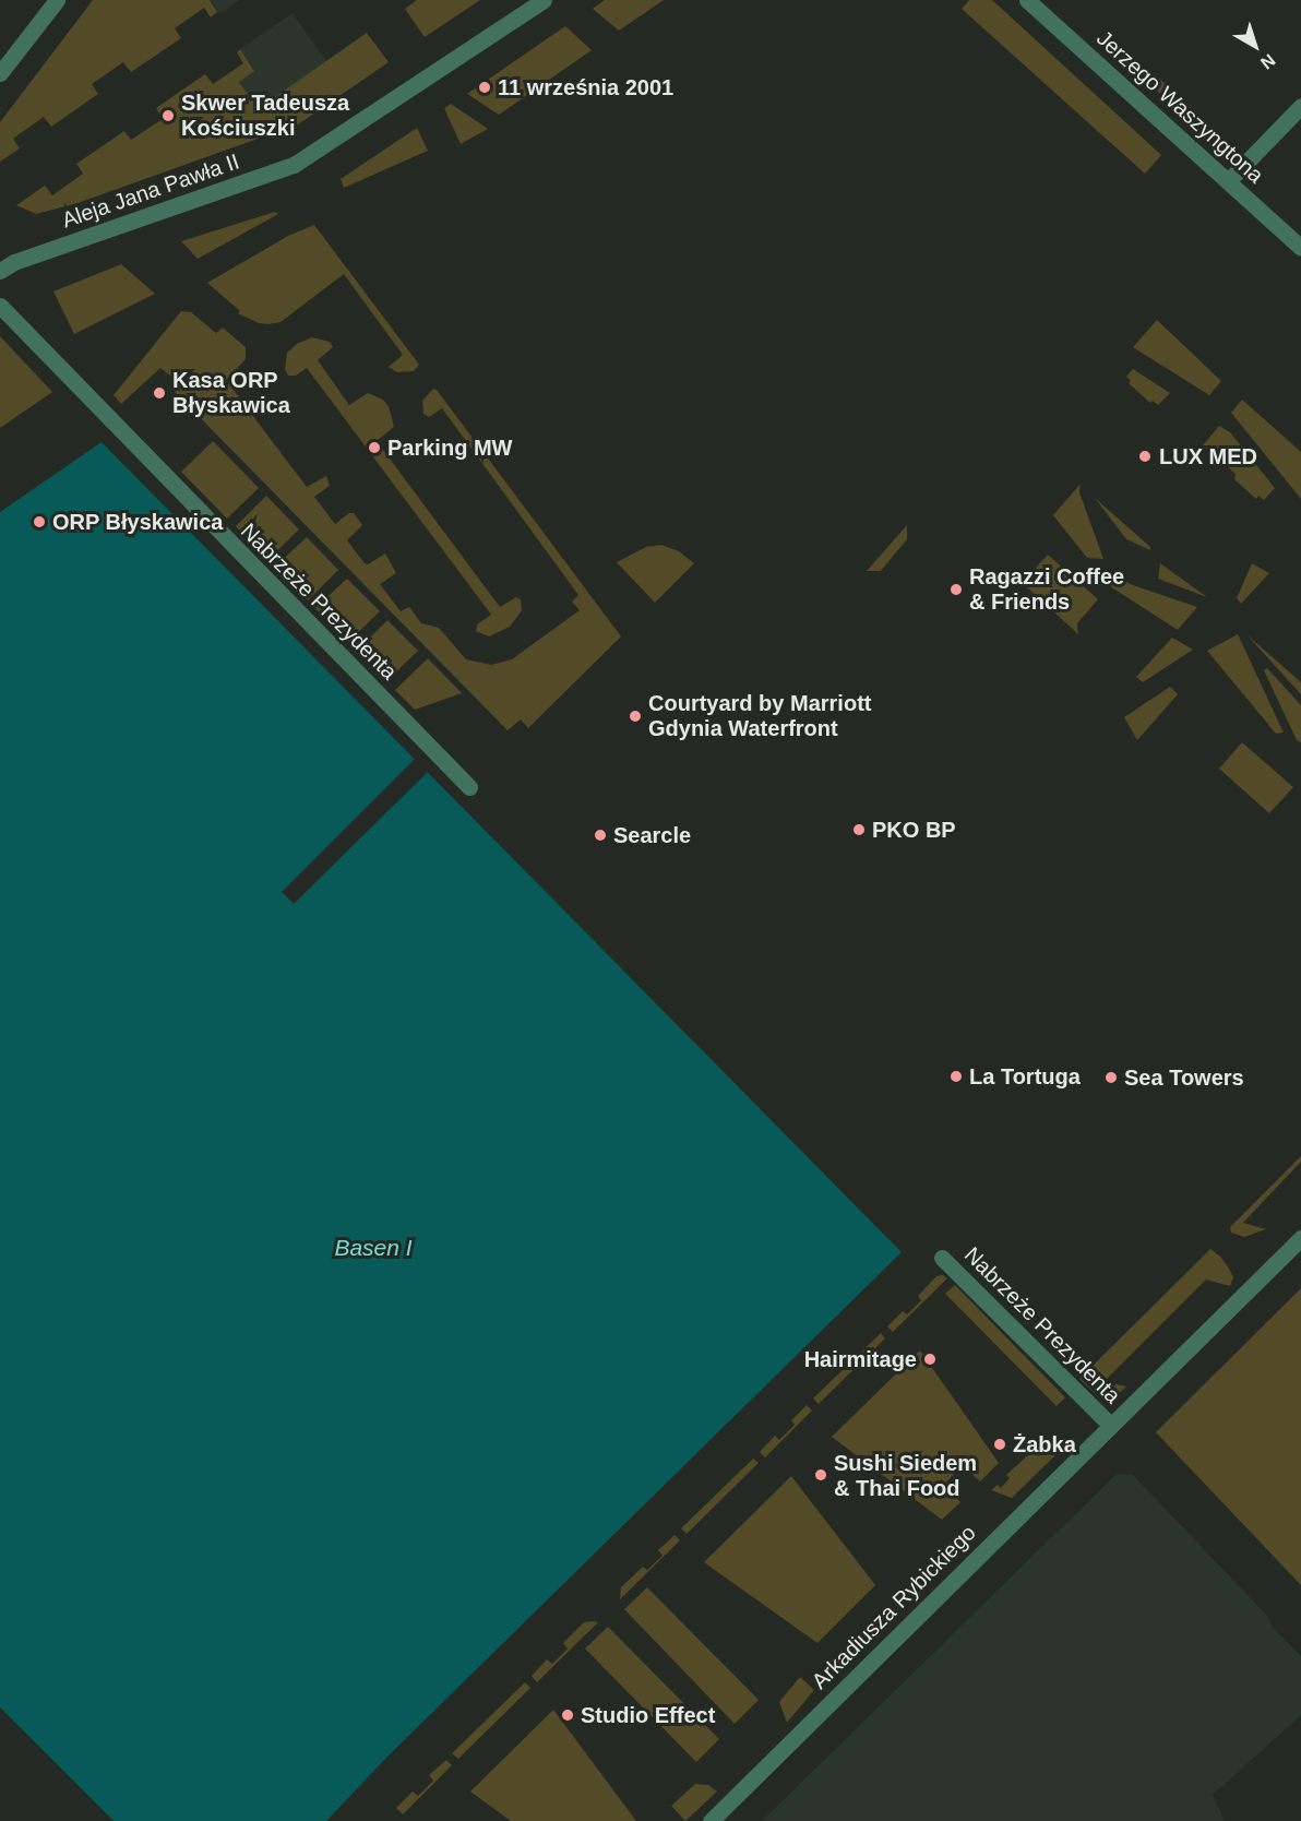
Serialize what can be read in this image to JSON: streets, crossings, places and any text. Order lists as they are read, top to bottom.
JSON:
{
  "streets": {
    "street": [
      "Jerzego Waszyngtona",
      "Aleja Jana Pawła II",
      "Nabrzeże Prezydenta",
      "Arkadiusza Rybickiego"
    ]
  },
  "crossings": [
    ["Nabrzeże Prezydenta", "Arkadiusza Rybickiego"]
  ],
  "water": ["Basen I"],
  "places": [
    "11 września 2001",
    "Skwer Tadeusza Kościuszki",
    "Kasa ORP Błyskawica",
    "Parking MW",
    "LUX MED",
    "ORP Błyskawica",
    "Ragazzi Coffee & Friends",
    "Courtyard by Marriott Gdynia Waterfront",
    "PKO BP",
    "Searcle",
    "La Tortuga",
    "Sea Towers",
    "Hairmitage",
    "Żabka",
    "Sushi Siedem & Thai Food",
    "Studio Effect"
  ],
  "north": "bottom right"
}
